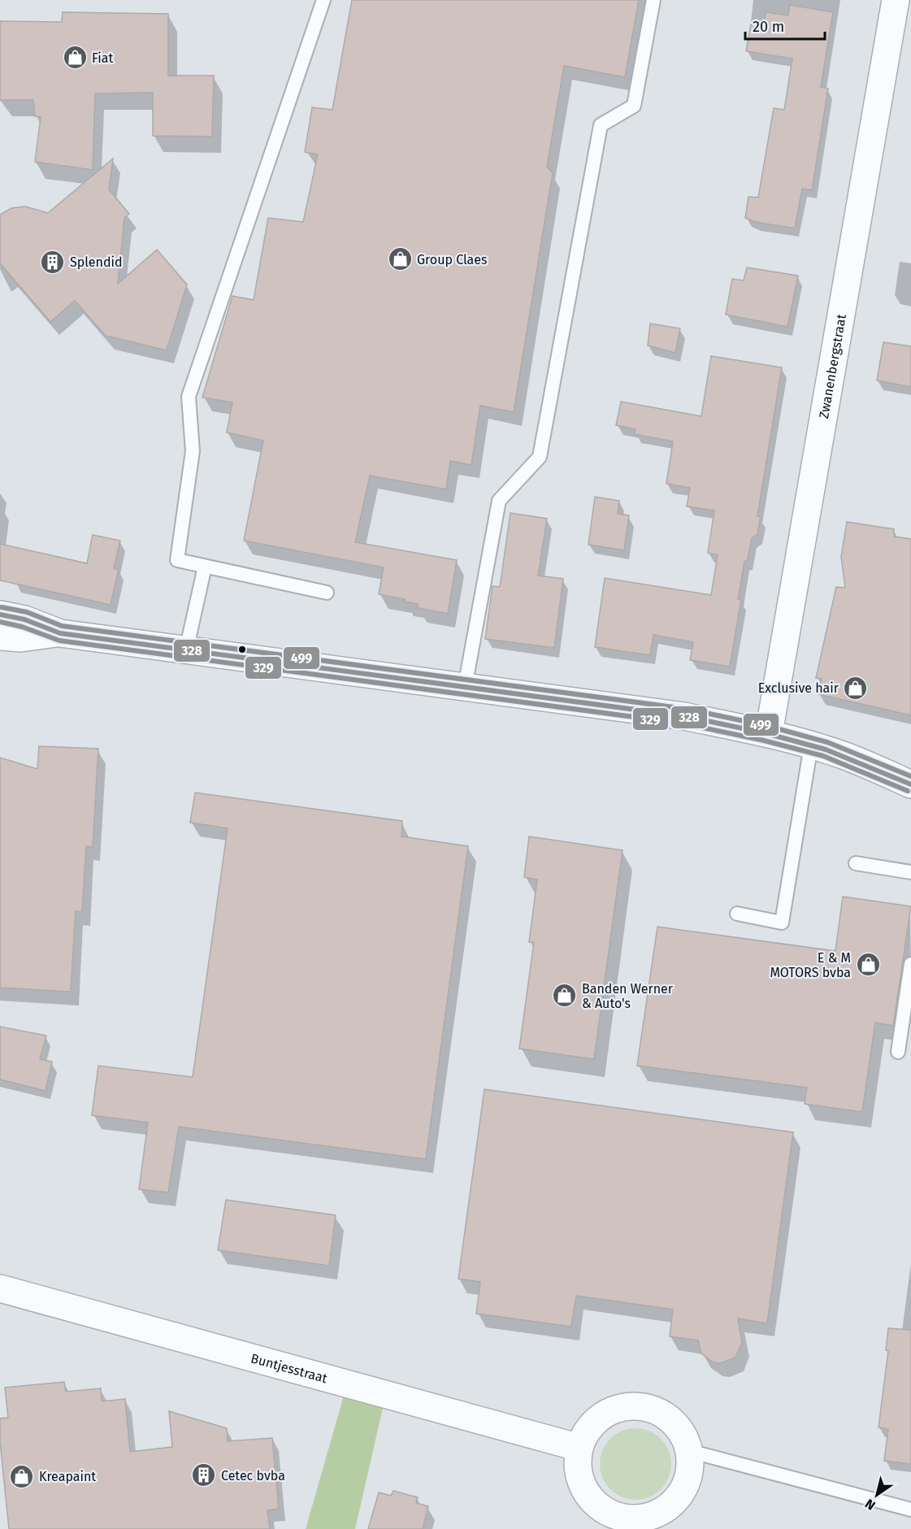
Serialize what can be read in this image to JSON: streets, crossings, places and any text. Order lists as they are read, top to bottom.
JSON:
{
  "streets": {
    "street": ["Zwanenbergstraat", "Buntjesstraat"]
  },
  "places": {
    "shop": [
      "Fiat",
      "Group Claes",
      "Exclusive hair",
      "E & M MOTORS bvba",
      "Banden Werner & Auto's",
      "Kreapaint"
    ],
    "building": ["Splendid", "Cetec bvba"]
  },
  "lines": ["transit line 499", "transit line 328", "transit line 329"],
  "scale_bar": "20 m",
  "north": "bottom left"
}
